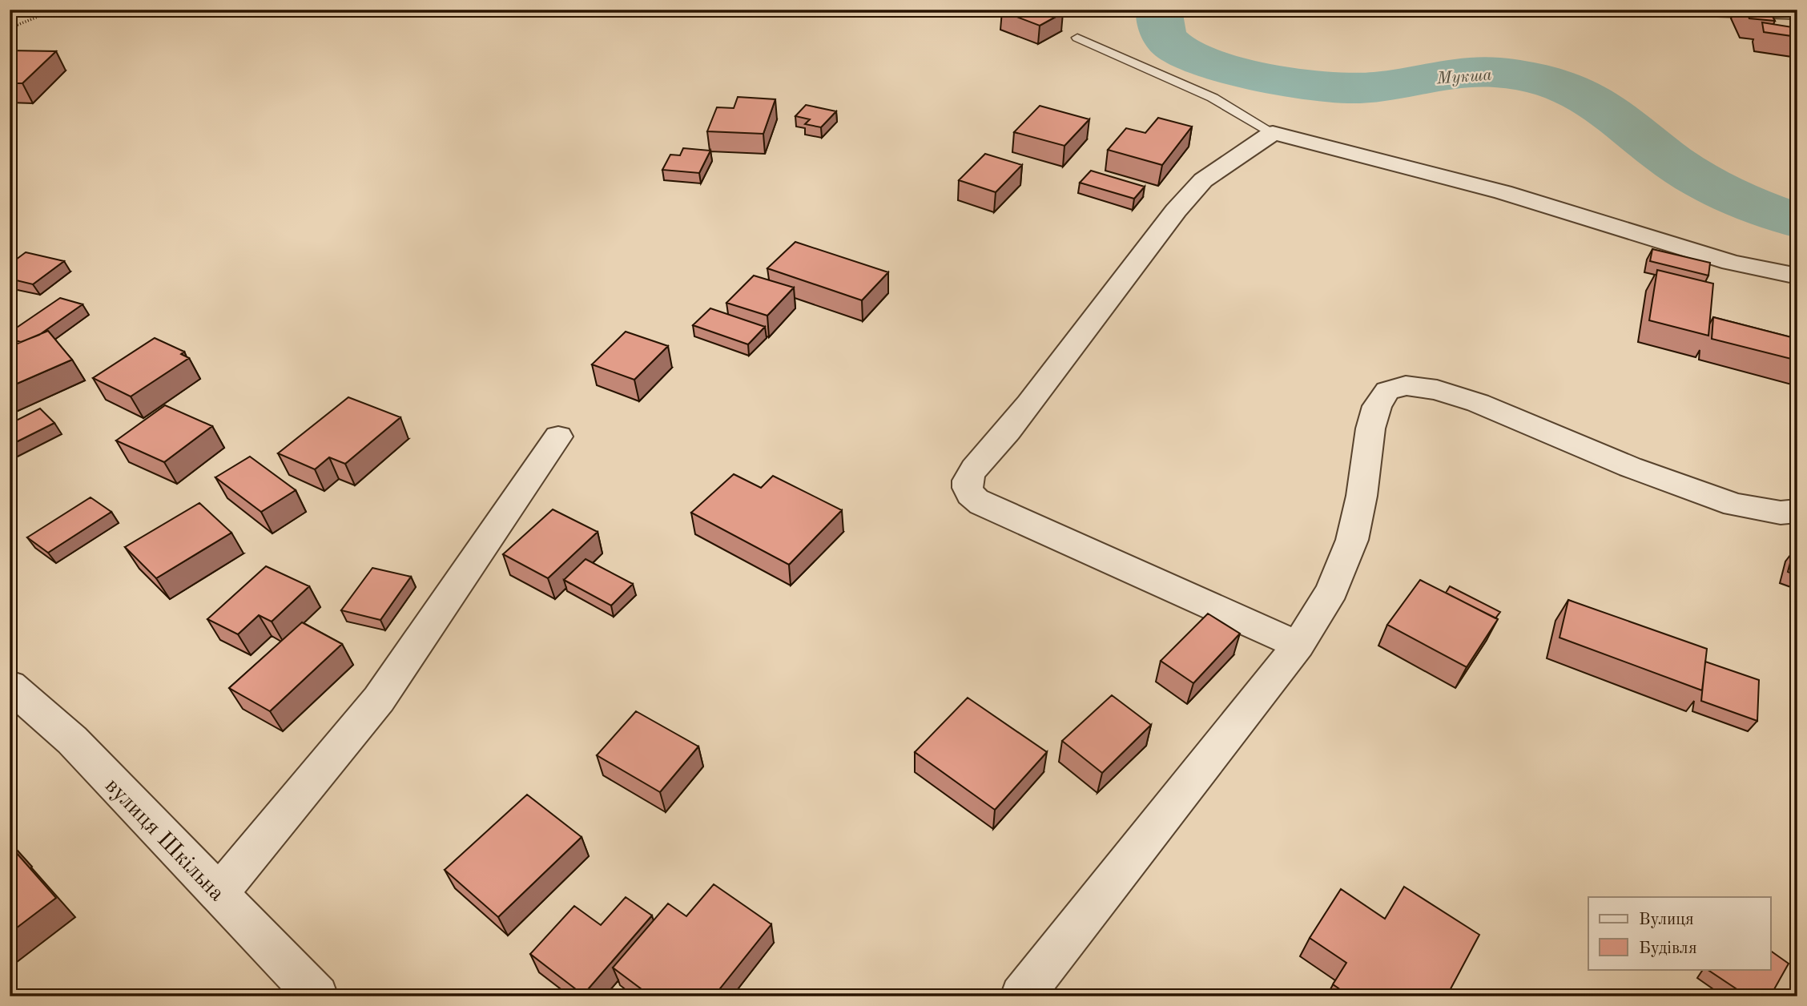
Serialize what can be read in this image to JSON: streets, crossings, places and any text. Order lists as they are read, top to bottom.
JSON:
{
  "streets": {
    "street": ["вулиця Шкільна"]
  },
  "water": ["Мукша"],
  "legend": ["Вулиця", "Будівля"]
}
